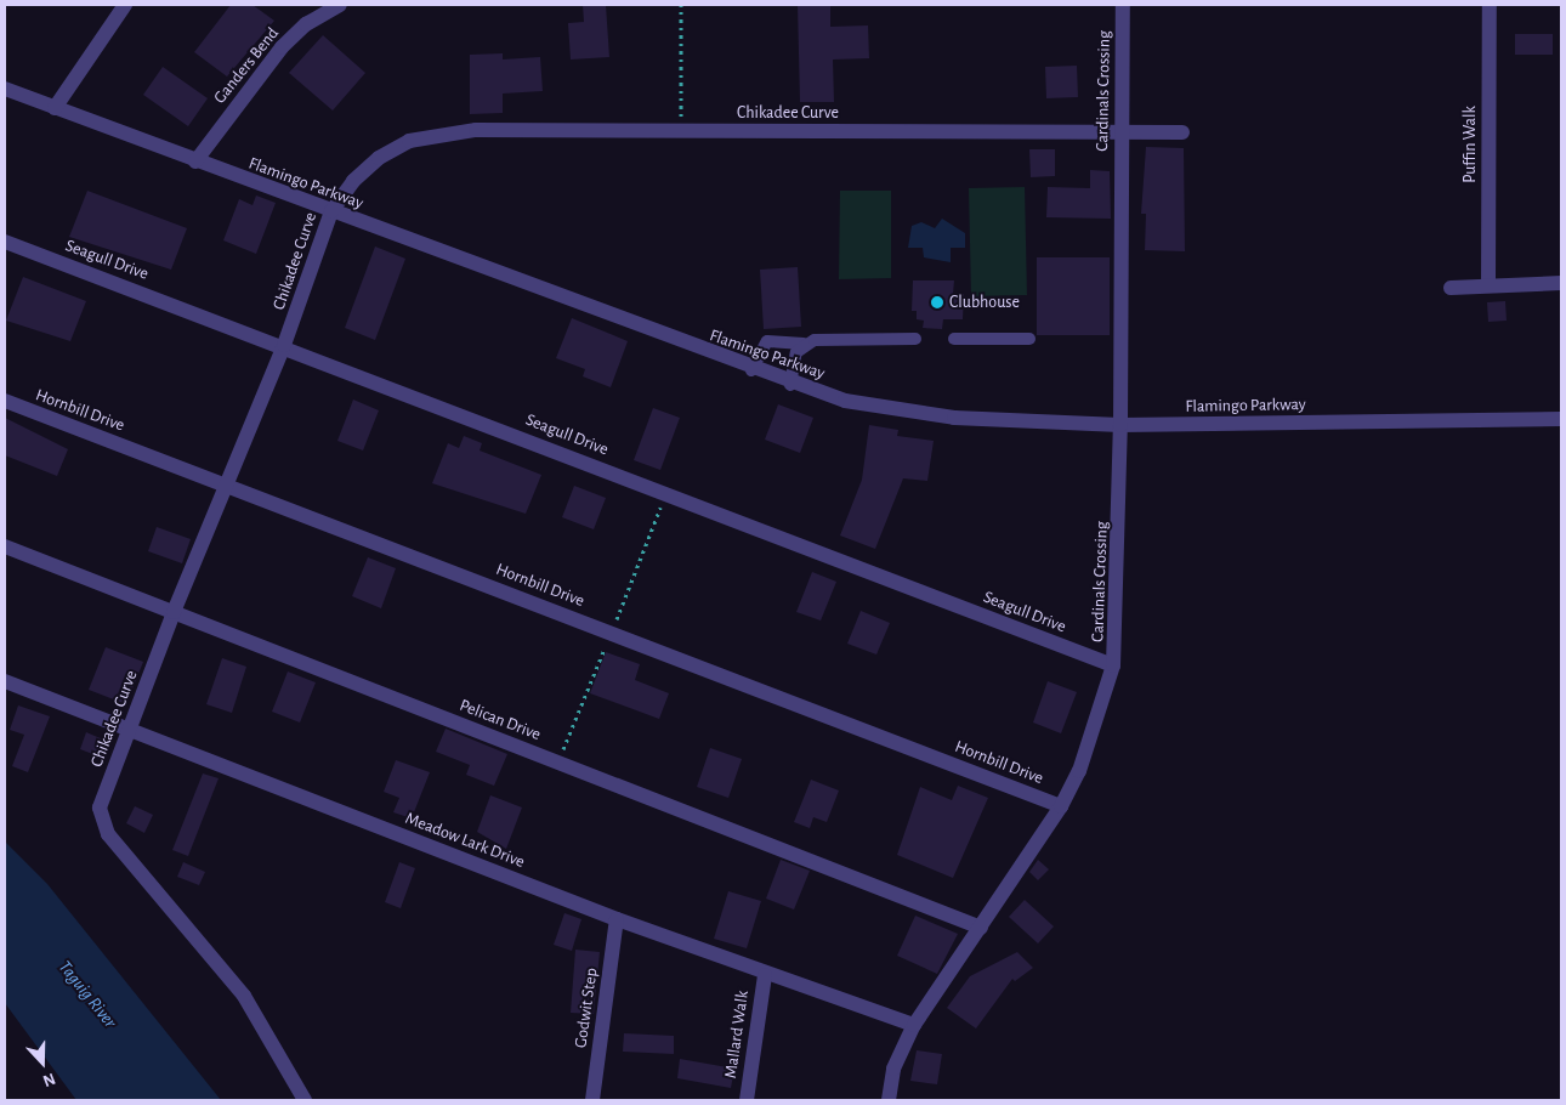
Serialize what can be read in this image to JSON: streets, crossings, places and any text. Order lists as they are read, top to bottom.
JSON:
{
  "streets": {
    "street": [
      "Ganders Bend",
      "Cardinals Crossing",
      "Chikadee Curve",
      "Puffin Walk",
      "Flamingo Parkway",
      "Seagull Drive",
      "Hornbill Drive",
      "Pelican Drive",
      "Meadow Lark Drive",
      "Godwit Step",
      "Mallard Walk"
    ]
  },
  "crossings": [
    ["Ganders Bend", "Flamingo Parkway"],
    ["Cardinals Crossing", "Chikadee Curve"],
    ["Cardinals Crossing", "Flamingo Parkway"],
    ["Cardinals Crossing", "Seagull Drive"],
    ["Cardinals Crossing", "Hornbill Drive"],
    ["Cardinals Crossing", "Pelican Drive"],
    ["Cardinals Crossing", "Meadow Lark Drive"],
    ["Chikadee Curve", "Flamingo Parkway"],
    ["Chikadee Curve", "Seagull Drive"],
    ["Chikadee Curve", "Hornbill Drive"],
    ["Chikadee Curve", "Pelican Drive"],
    ["Chikadee Curve", "Meadow Lark Drive"],
    ["Meadow Lark Drive", "Godwit Step"],
    ["Meadow Lark Drive", "Mallard Walk"]
  ],
  "water": ["Taguig River"],
  "places": ["Clubhouse"],
  "north": "bottom"
}
